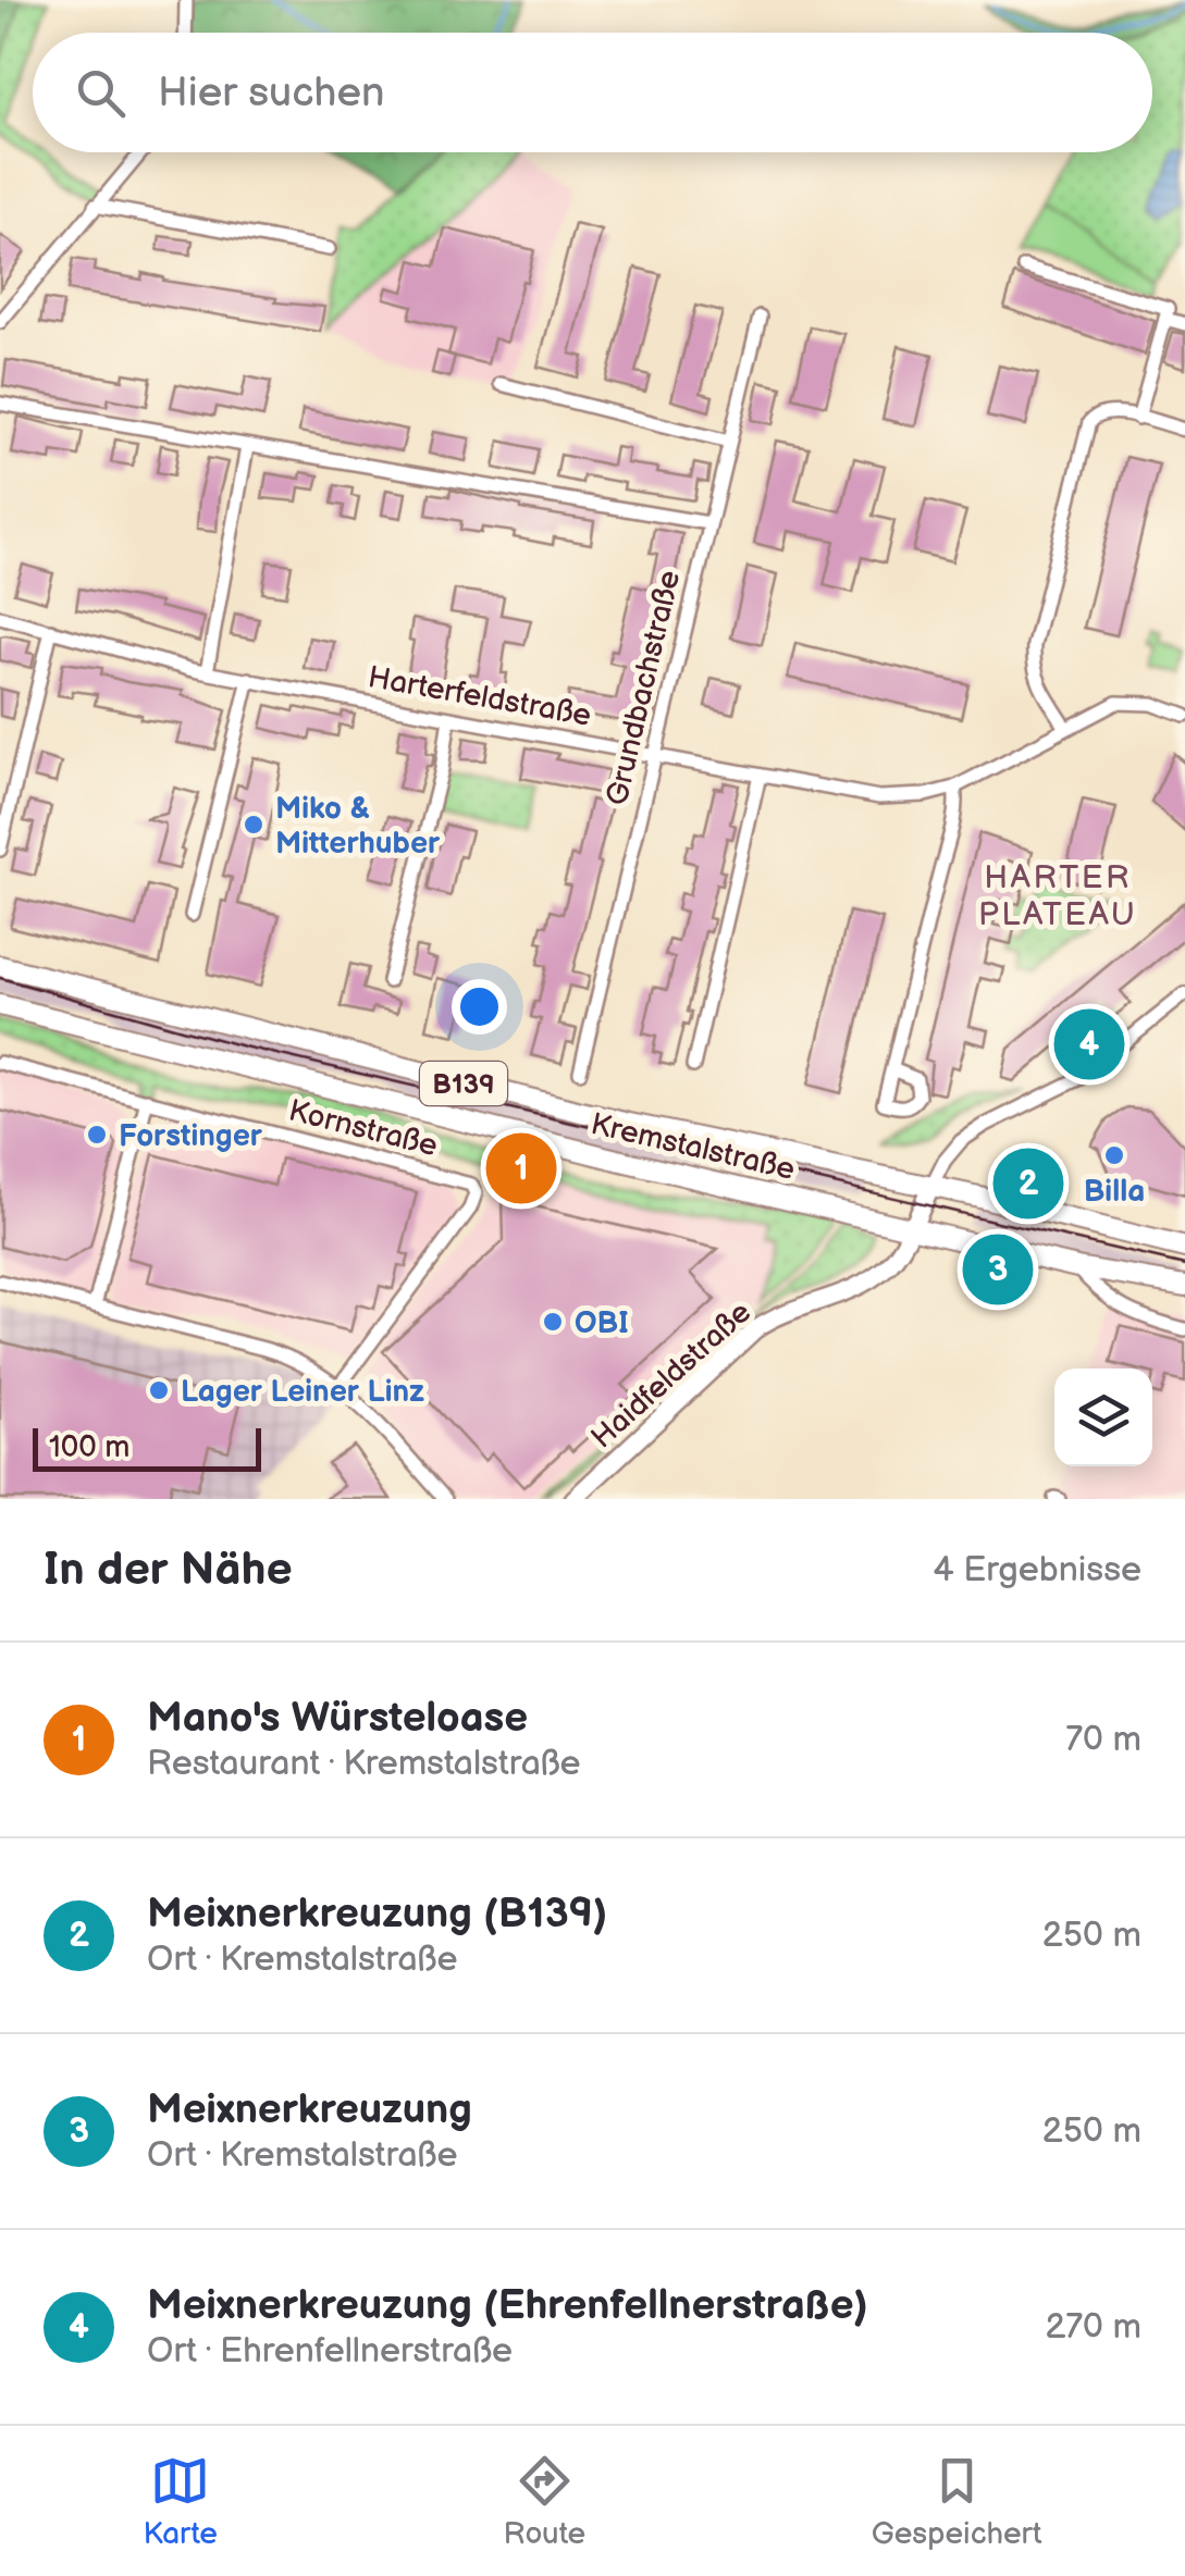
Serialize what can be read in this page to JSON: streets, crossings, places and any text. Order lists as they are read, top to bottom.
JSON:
{
  "streets": {
    "main road": ["B139", "Kremstalstraße"],
    "street": [
      "Grundbachstraße",
      "Harterfeldstraße",
      "Kornstraße",
      "Haidfeldstraße"
    ]
  },
  "crossings": [
    ["Grundbachstraße", "Harterfeldstraße"],
    ["Kremstalstraße", "Haidfeldstraße"]
  ],
  "districts": ["HARTER PLATEAU"],
  "places": [
    "Miko & Mitterhuber",
    "Forstinger",
    "Billa",
    "OBI",
    "Lager Leiner Linz"
  ],
  "scale_bar": "100 m",
  "page": {
    "search": "Hier suchen",
    "pins": [
      "4",
      "1",
      "2",
      "3"
    ],
    "scale": "100 m",
    "heading": ["In der Nähe", "4 Ergebnisse"],
    "list": [
      {
        "mark": "1",
        "name": "Mano's Würsteloase",
        "note": "Restaurant · Kremstalstraße",
        "value": "70 m"
      },
      {
        "mark": "2",
        "name": "Meixnerkreuzung (B139)",
        "note": "Ort · Kremstalstraße",
        "value": "250 m"
      },
      {
        "mark": "3",
        "name": "Meixnerkreuzung",
        "note": "Ort · Kremstalstraße",
        "value": "250 m"
      },
      {
        "mark": "4",
        "name": "Meixnerkreuzung (Ehrenfellnerstraße)",
        "note": "Ort · Ehrenfellnerstraße",
        "value": "270 m"
      }
    ],
    "nav": ["Karte", "Route", "Gespeichert"]
  }
}
